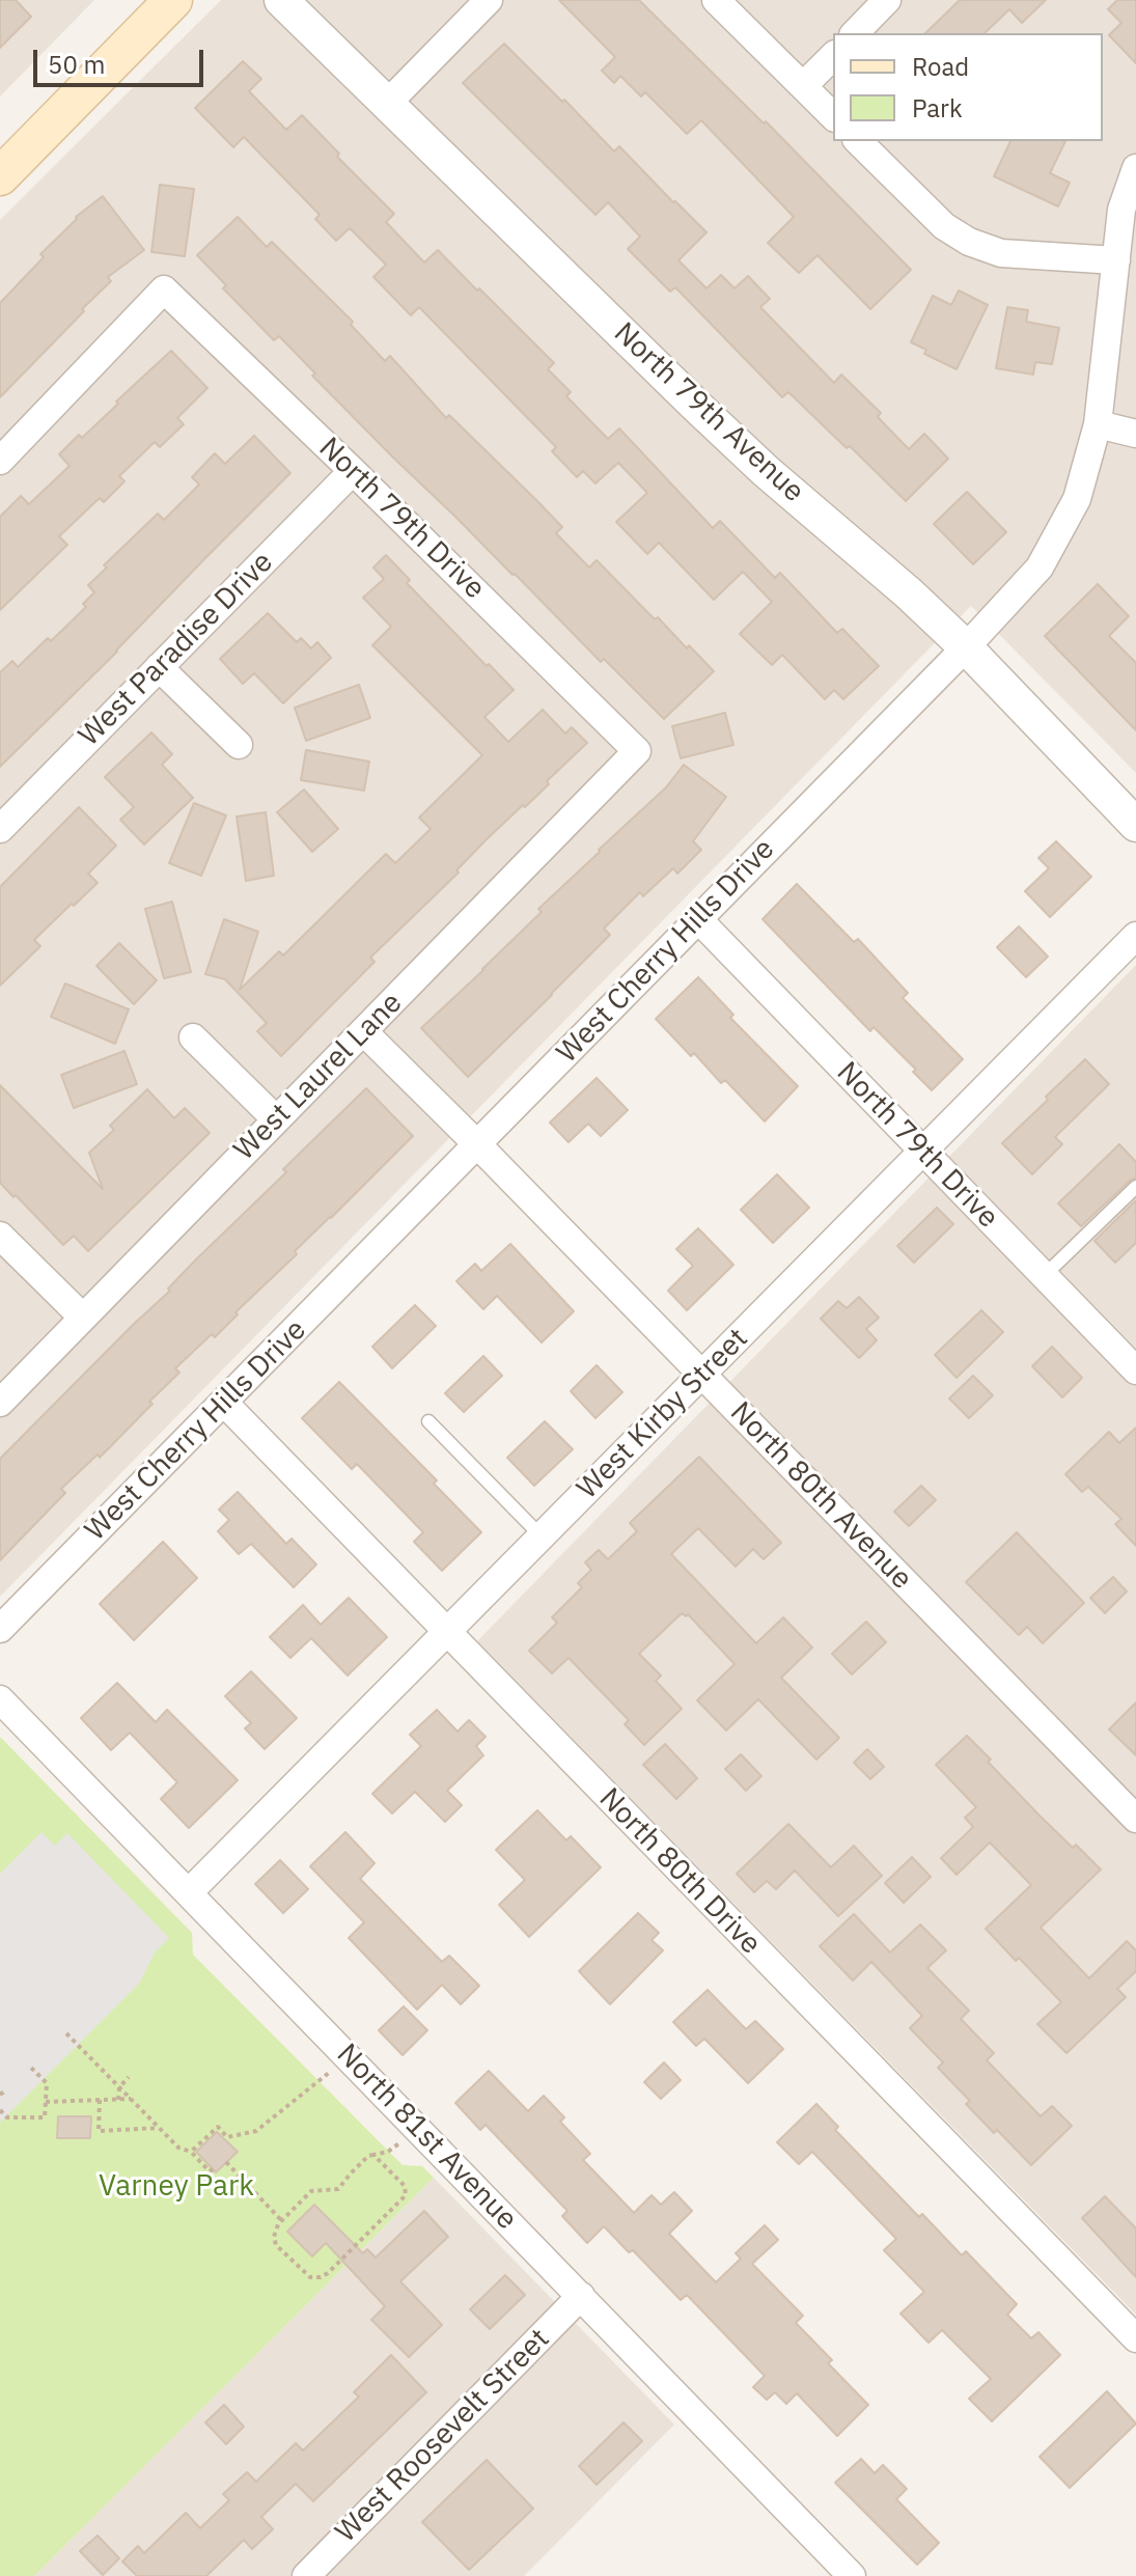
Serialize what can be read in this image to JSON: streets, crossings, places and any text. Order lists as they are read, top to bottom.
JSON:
{
  "streets": {
    "street": [
      "North 79th Avenue",
      "North 79th Drive",
      "West Paradise Drive",
      "West Cherry Hills Drive",
      "West Laurel Lane",
      "West Kirby Street",
      "North 80th Avenue",
      "North 80th Drive",
      "North 81st Avenue",
      "West Roosevelt Street"
    ]
  },
  "crossings": [
    ["North 79th Avenue", "West Cherry Hills Drive"],
    ["North 79th Drive", "West Paradise Drive"],
    ["North 79th Drive", "West Cherry Hills Drive"],
    ["North 79th Drive", "West Laurel Lane"],
    ["North 79th Drive", "West Kirby Street"],
    ["West Cherry Hills Drive", "North 80th Avenue"],
    ["West Cherry Hills Drive", "North 80th Drive"],
    ["West Laurel Lane", "North 80th Avenue"],
    ["West Kirby Street", "North 80th Avenue"],
    ["West Kirby Street", "North 80th Drive"],
    ["West Kirby Street", "North 81st Avenue"],
    ["North 81st Avenue", "West Roosevelt Street"]
  ],
  "parks": ["Varney Park"],
  "legend": ["Road", "Park"],
  "scale_bar": "50 m"
}
